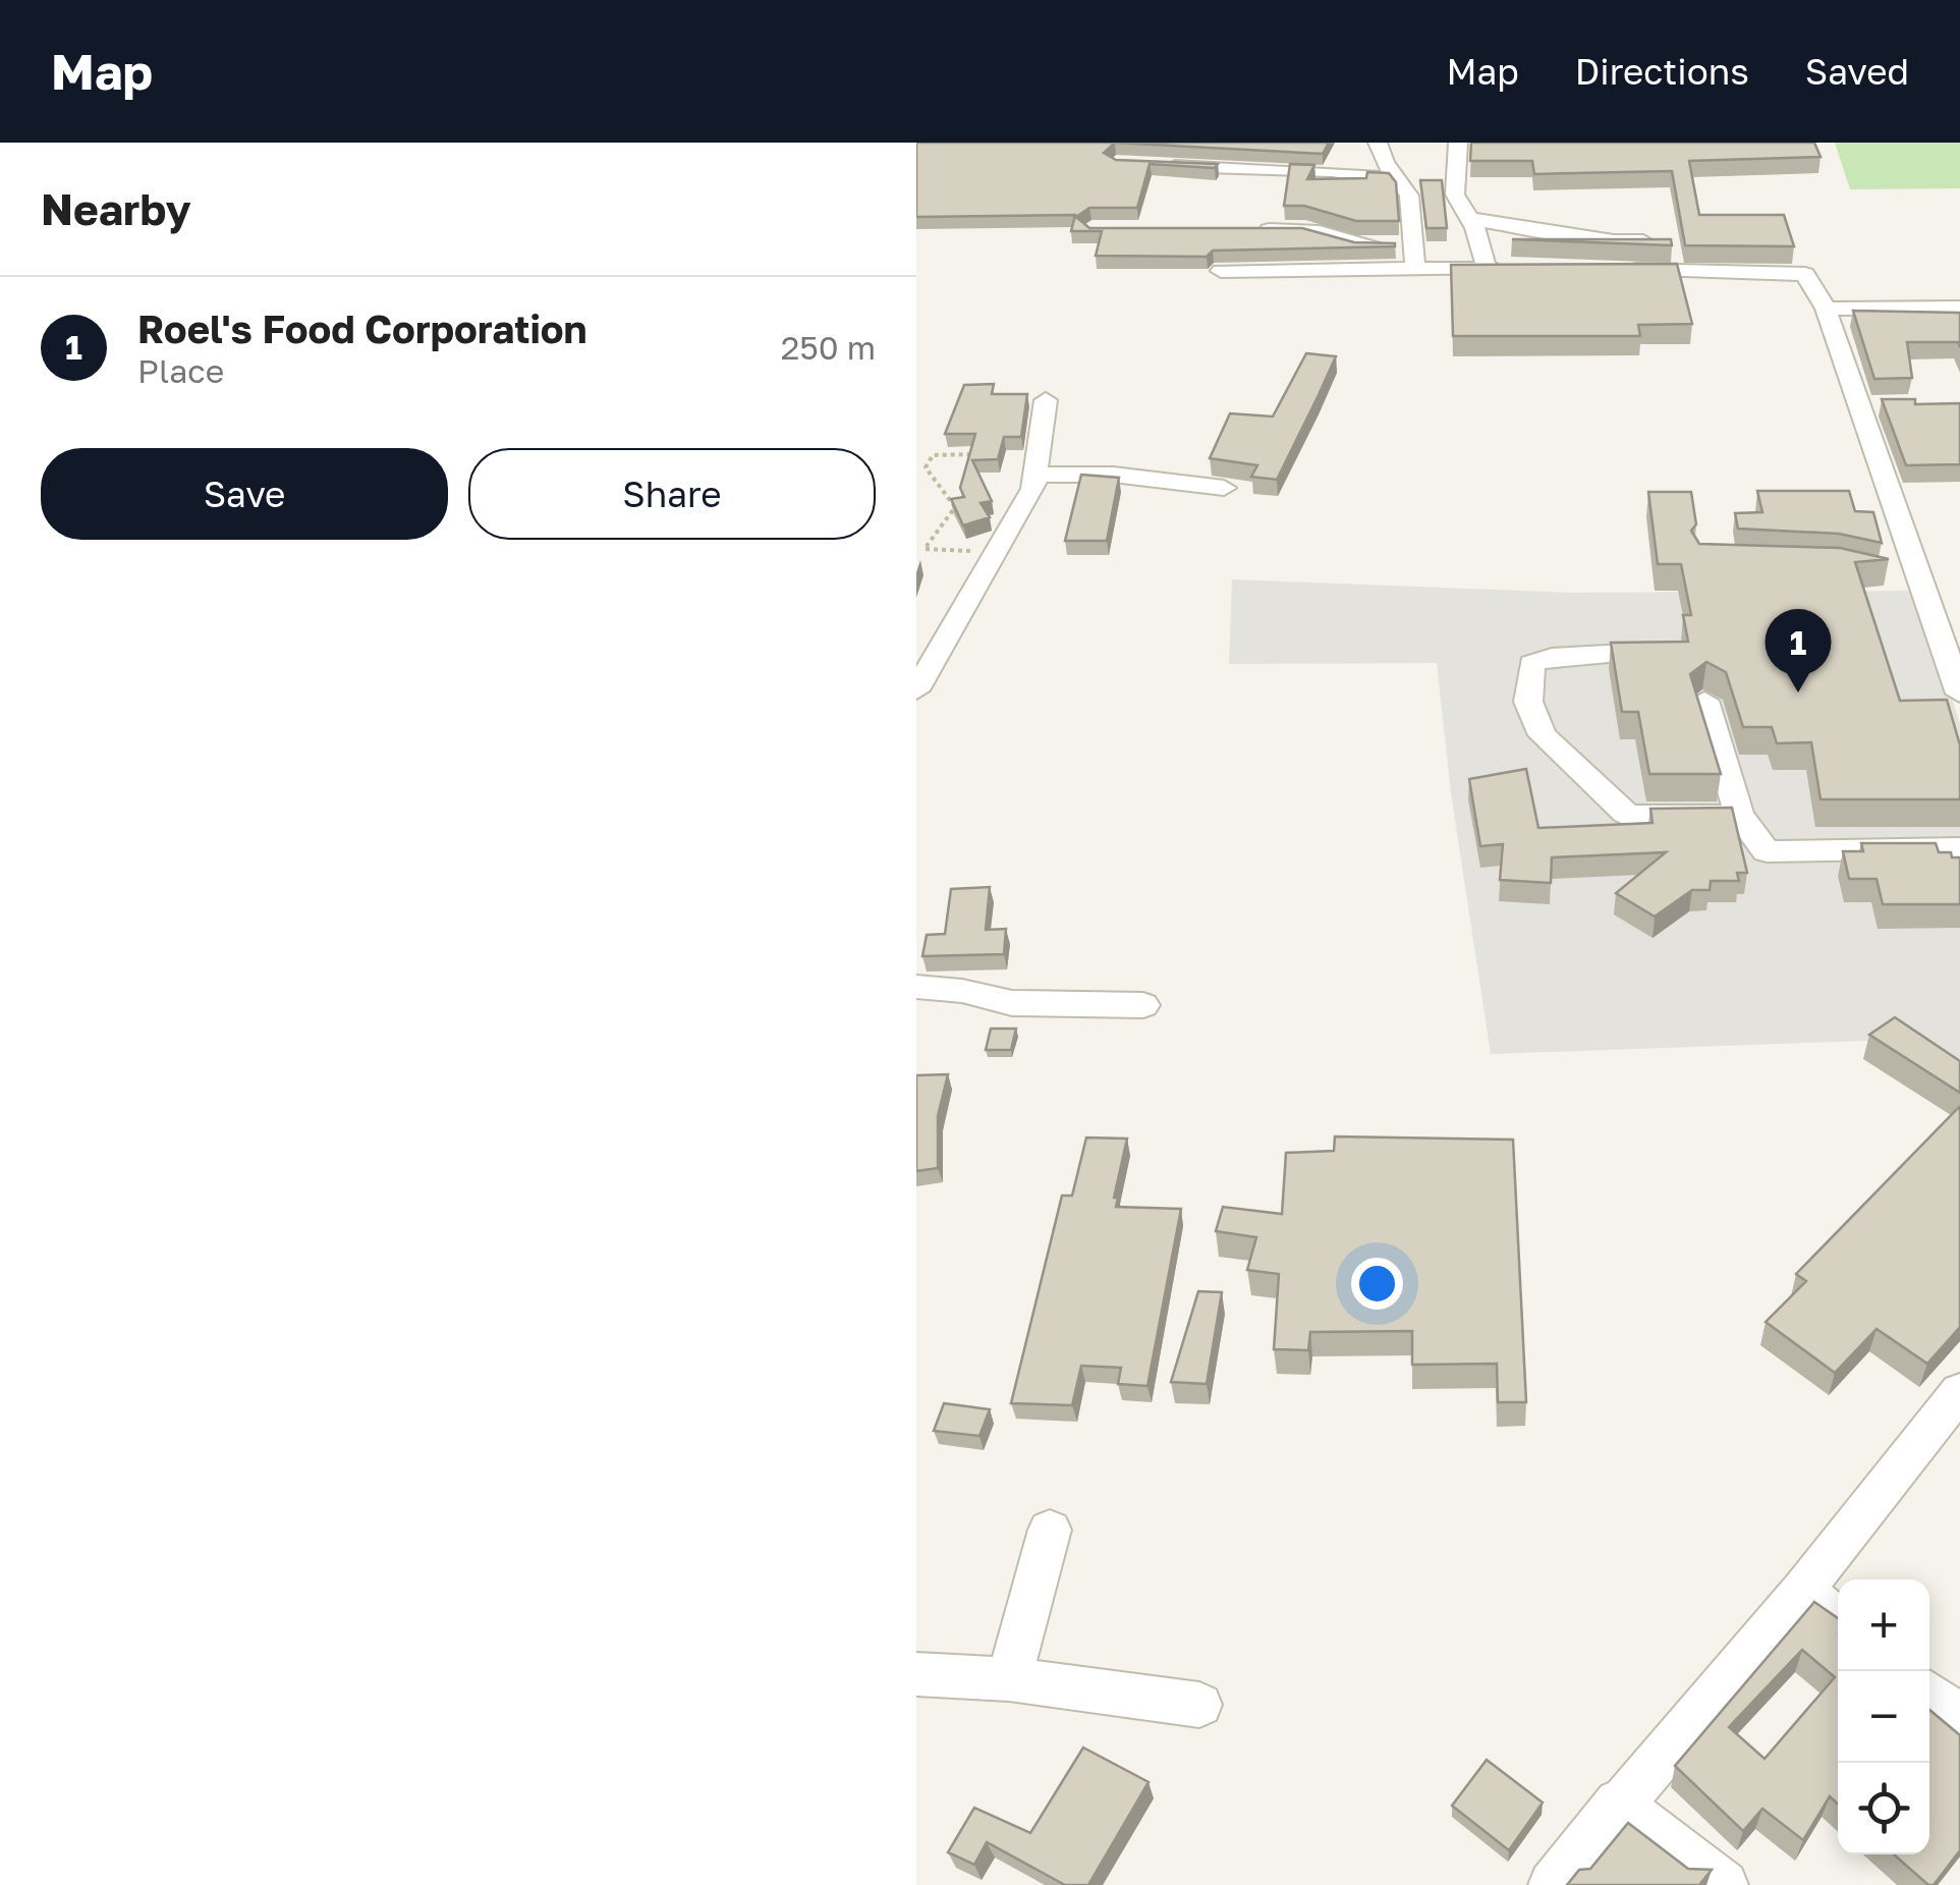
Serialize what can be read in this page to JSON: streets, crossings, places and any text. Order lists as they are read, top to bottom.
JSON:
{
  "page": {
    "header": "Map",
    "nav": ["Map", "Directions", "Saved"],
    "heading": "Nearby",
    "list": [
      {
        "mark": "1",
        "name": "Roel's Food Corporation",
        "note": "Place",
        "value": "250 m"
      }
    ],
    "buttons": ["Save", "Share"],
    "pins": "1",
    "map_buttons": ["+", "−"]
  }
}
